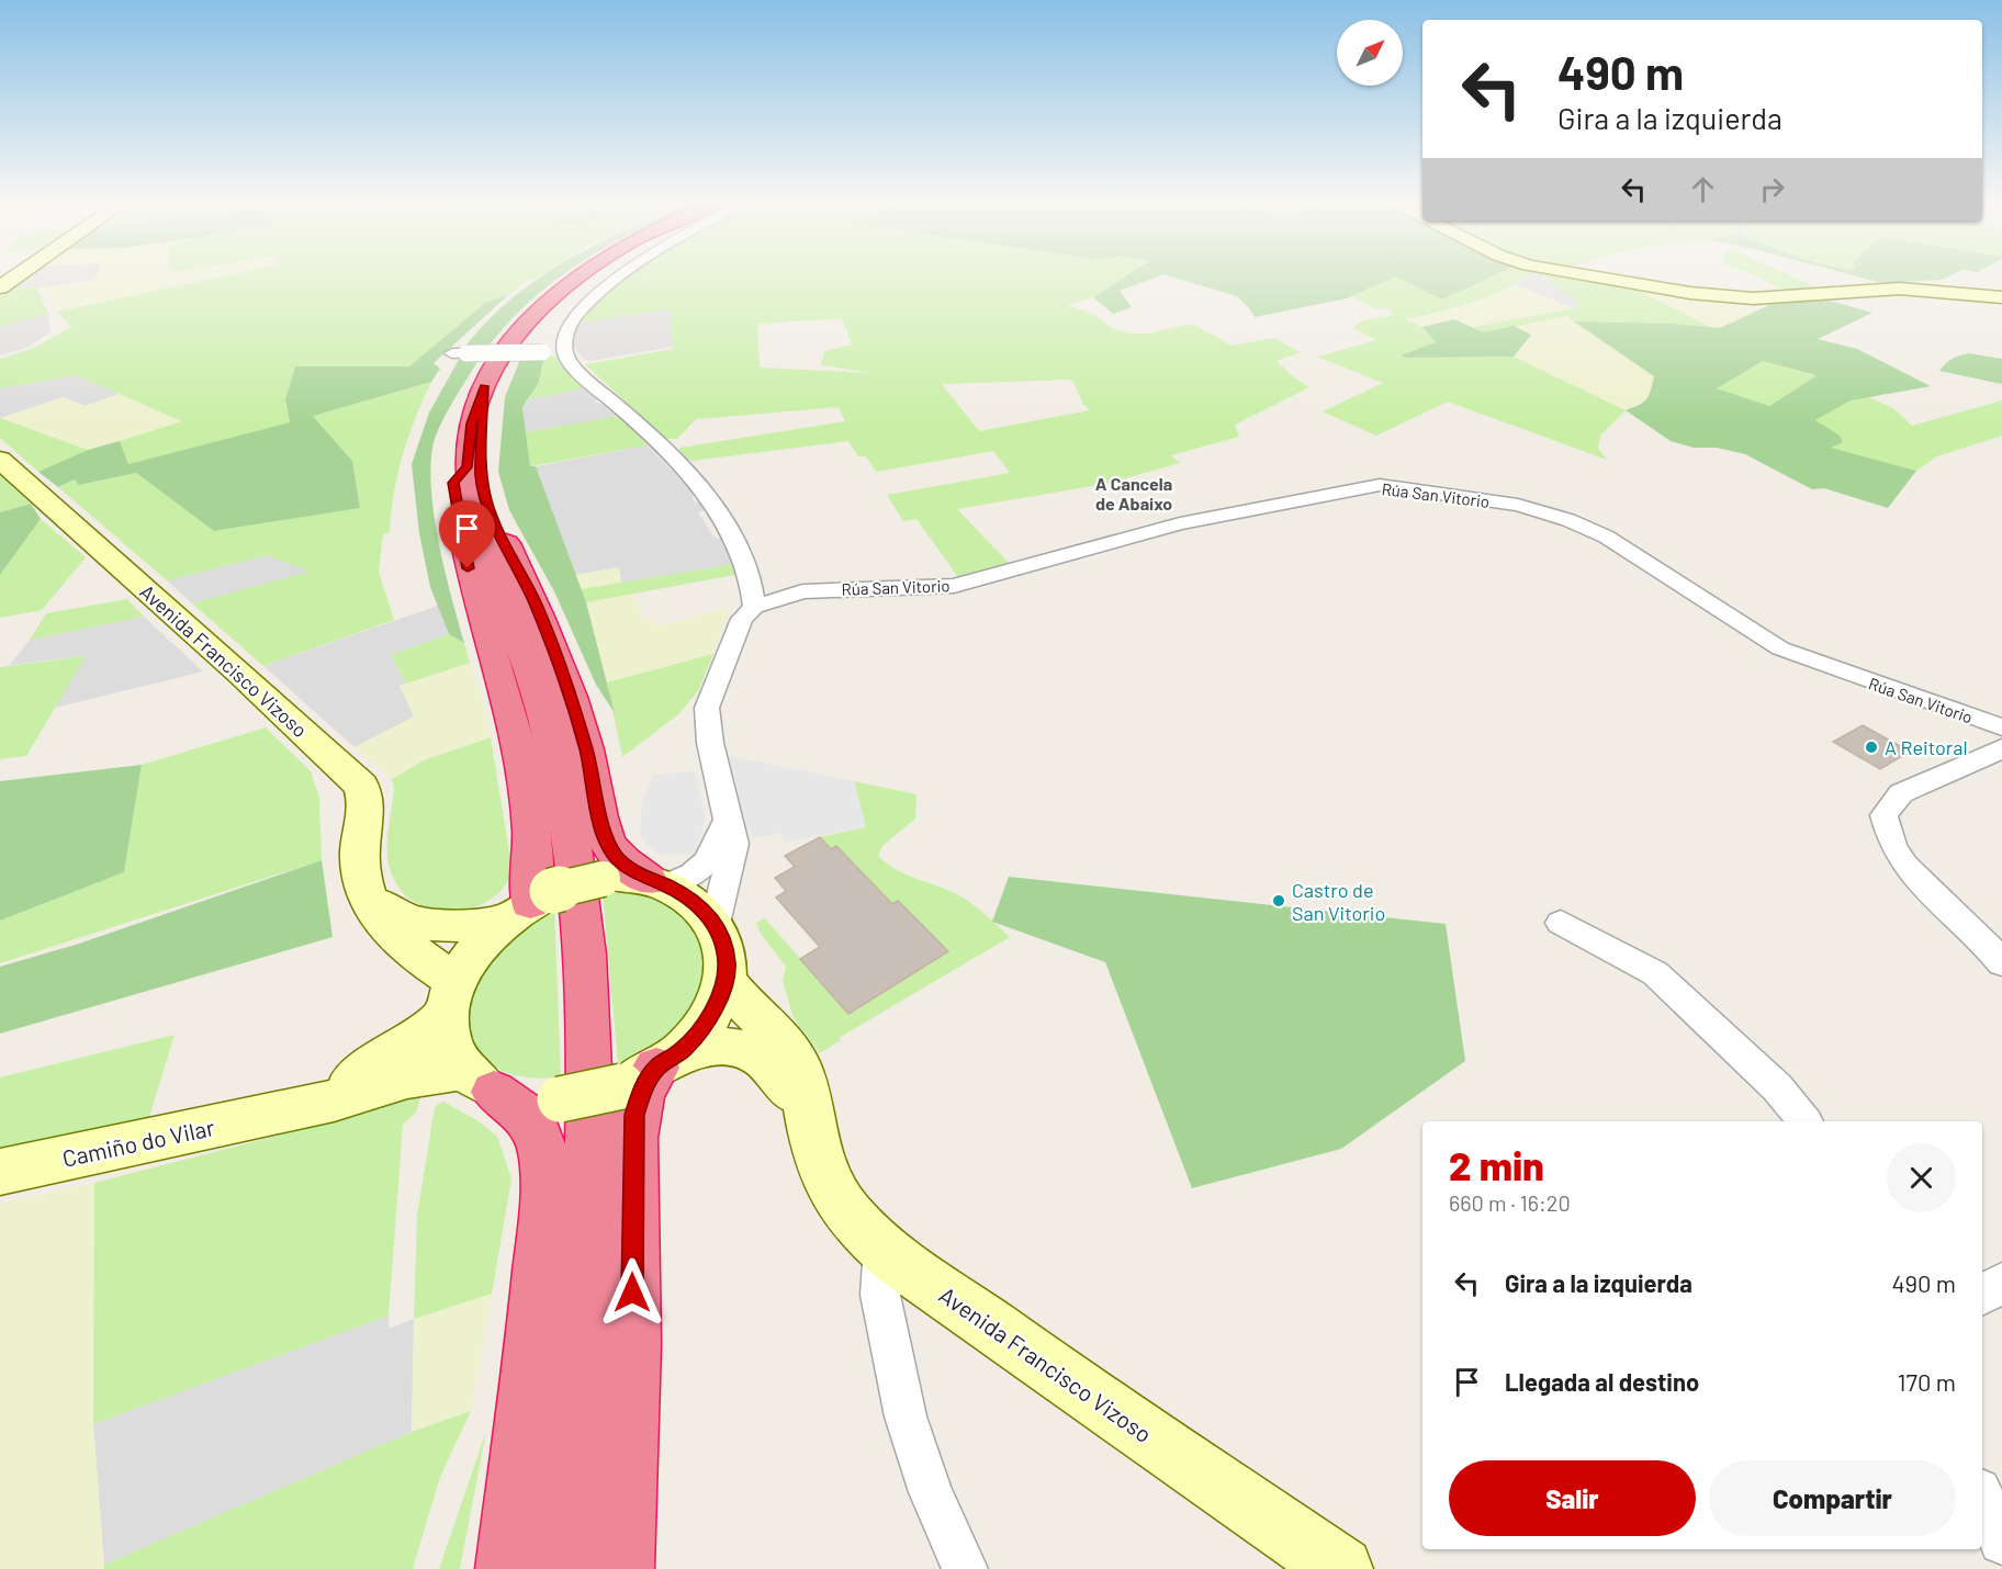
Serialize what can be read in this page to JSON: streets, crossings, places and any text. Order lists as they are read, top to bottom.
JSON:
{
  "streets": {
    "street": ["Rúa San Vitorio", "Avenida Francisco Vizoso", "Camiño do Vilar"]
  },
  "crossings": [
    ["Avenida Francisco Vizoso", "Camiño do Vilar"]
  ],
  "districts": ["A Cancela de Abaixo"],
  "places": ["A Reitoral", "Castro de San Vitorio"],
  "north": "top right",
  "page": {
    "turn": ["490 m", "Gira a la izquierda"],
    "heading": ["2 min", "660 m · 16:20"],
    "list": [
      {
        "name": "Gira a la izquierda",
        "value": "490 m"
      },
      {
        "name": "Llegada al destino",
        "value": "170 m"
      }
    ],
    "buttons": ["Salir", "Compartir"]
  }
}
